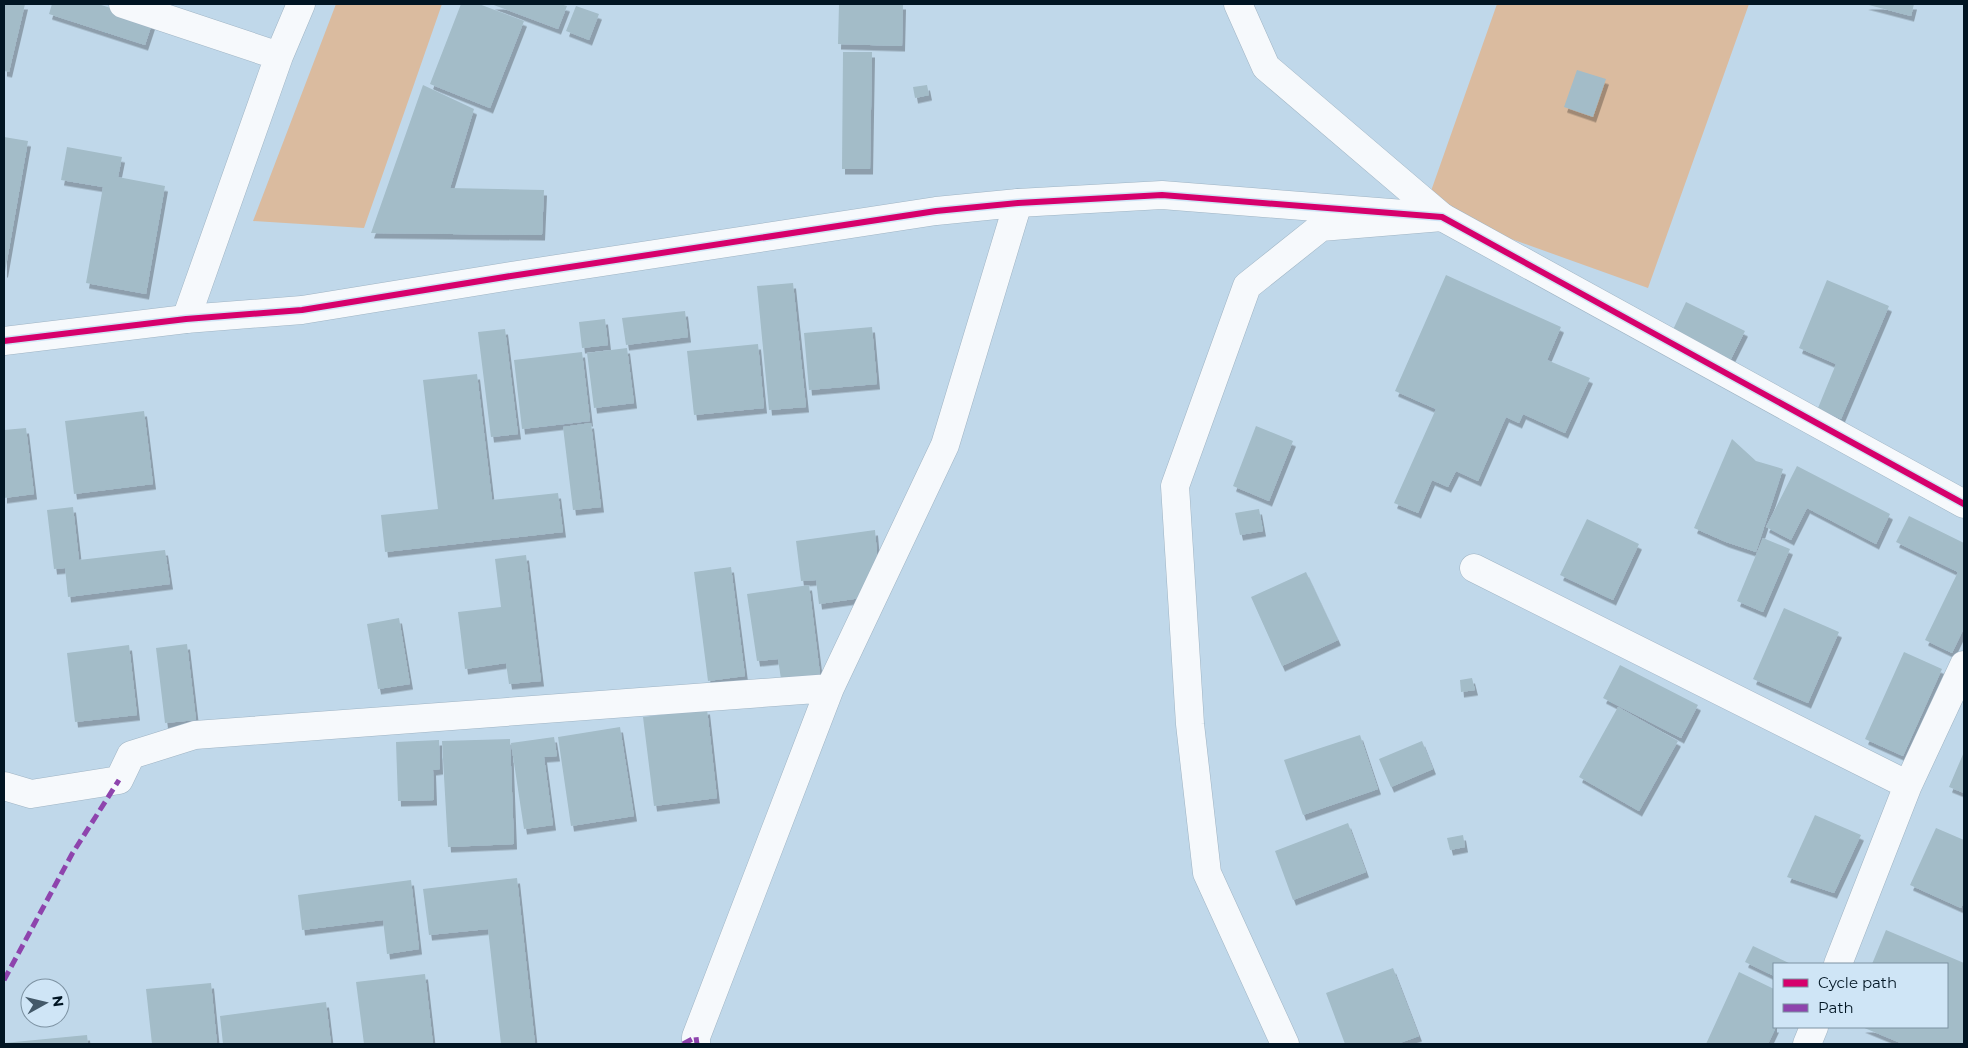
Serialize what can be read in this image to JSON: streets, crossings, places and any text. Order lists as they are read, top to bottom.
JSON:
{
  "legend": ["Cycle path", "Path"],
  "north": "right"
}
